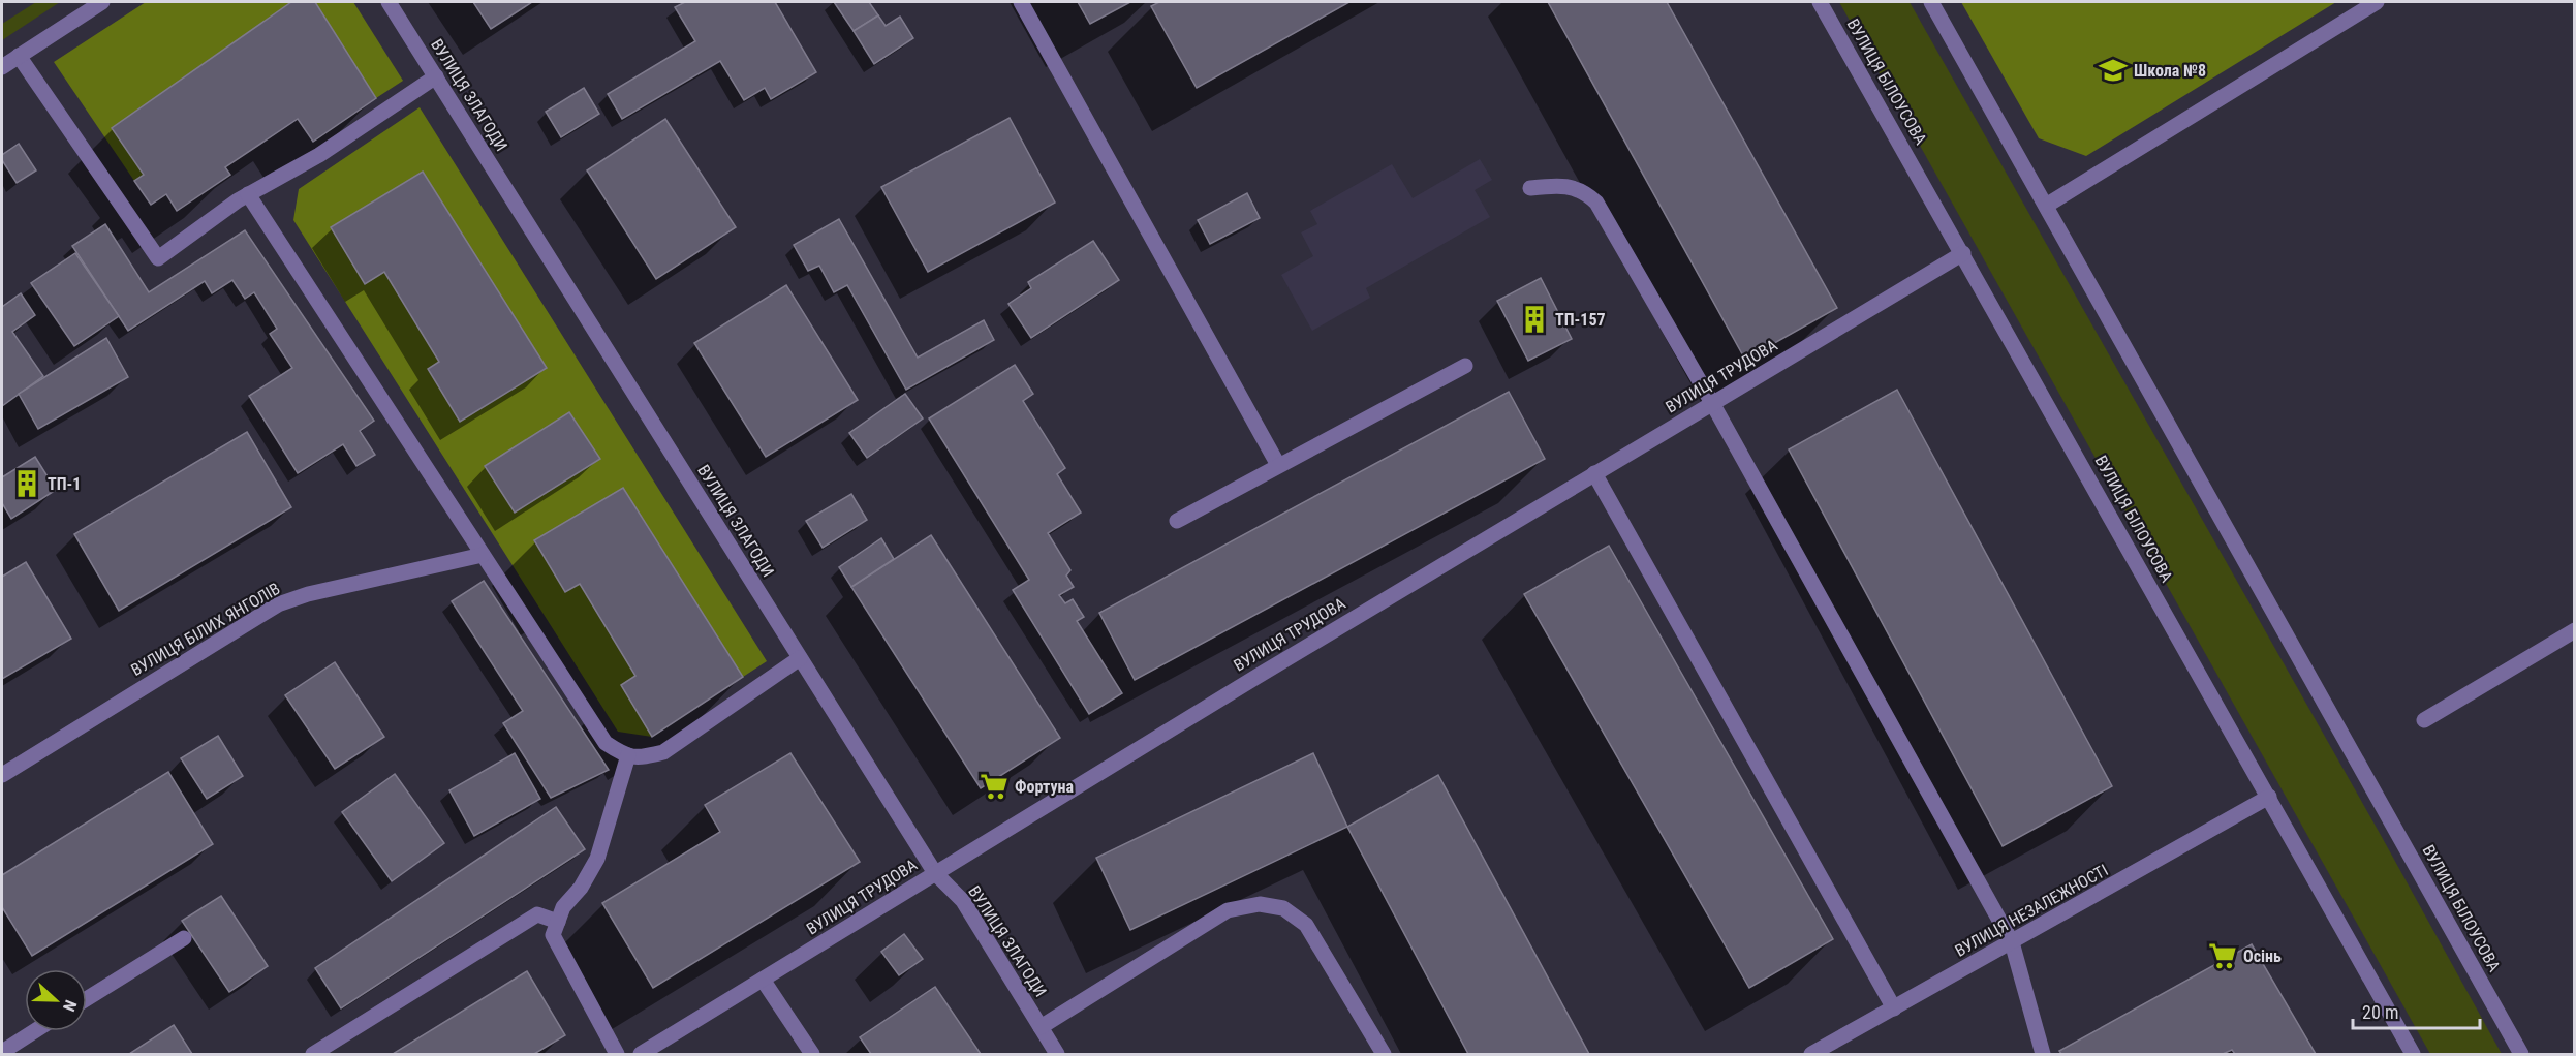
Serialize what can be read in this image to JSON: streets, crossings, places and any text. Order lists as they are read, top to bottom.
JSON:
{
  "streets": {
    "street": [
      "ВУЛИЦЯ БІЛОУСОВА",
      "ВУЛИЦЯ ЗЛАГОДИ",
      "ВУЛИЦЯ ТРУДОВА",
      "ВУЛИЦЯ БІЛИХ ЯНГОЛІВ",
      "ВУЛИЦЯ НЕЗАЛЕЖНОСТІ"
    ]
  },
  "crossings": [
    ["ВУЛИЦЯ БІЛОУСОВА", "ВУЛИЦЯ ТРУДОВА"],
    ["ВУЛИЦЯ БІЛОУСОВА", "ВУЛИЦЯ НЕЗАЛЕЖНОСТІ"],
    ["ВУЛИЦЯ ЗЛАГОДИ", "ВУЛИЦЯ ТРУДОВА"]
  ],
  "places": {
    "school or university": ["Школа №8"],
    "building": ["ТП-157", "ТП-1"],
    "supermarket": ["Фортуна", "Осінь"]
  },
  "scale_bar": "20 m",
  "north": "right"
}
